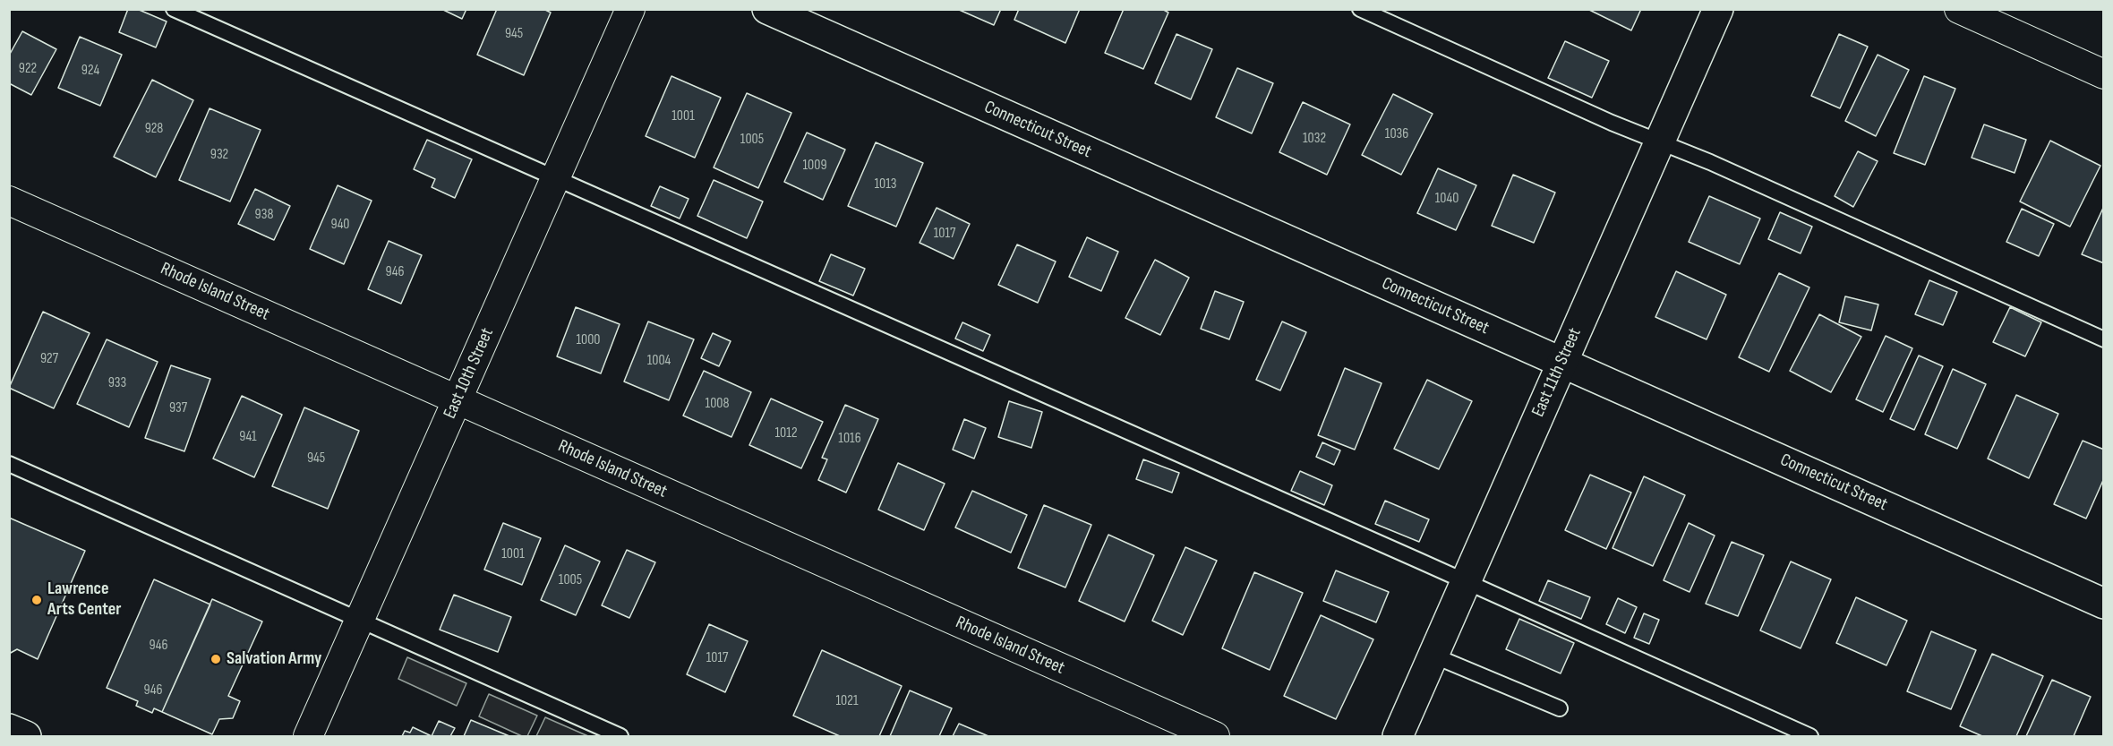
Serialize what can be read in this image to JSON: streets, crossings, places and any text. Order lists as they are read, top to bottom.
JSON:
{
  "streets": {
    "street": [
      "Connecticut Street",
      "Rhode Island Street",
      "East 11th Street",
      "East 10th Street"
    ]
  },
  "crossings": [
    ["Connecticut Street", "East 11th Street"],
    ["Rhode Island Street", "East 10th Street"]
  ],
  "places": ["Lawrence Arts Center", "Salvation Army"],
  "house_numbers": [
    "945",
    "922",
    "924",
    "1001",
    "928",
    "1036",
    "1032",
    "1005",
    "932",
    "1009",
    "1013",
    "1040",
    "938",
    "940",
    "1017",
    "946",
    "1000",
    "927",
    "1004",
    "933",
    "1008",
    "937",
    "1012",
    "941",
    "1016",
    "945",
    "1001",
    "1005",
    "946",
    "1017",
    "946",
    "1021"
  ]
}
